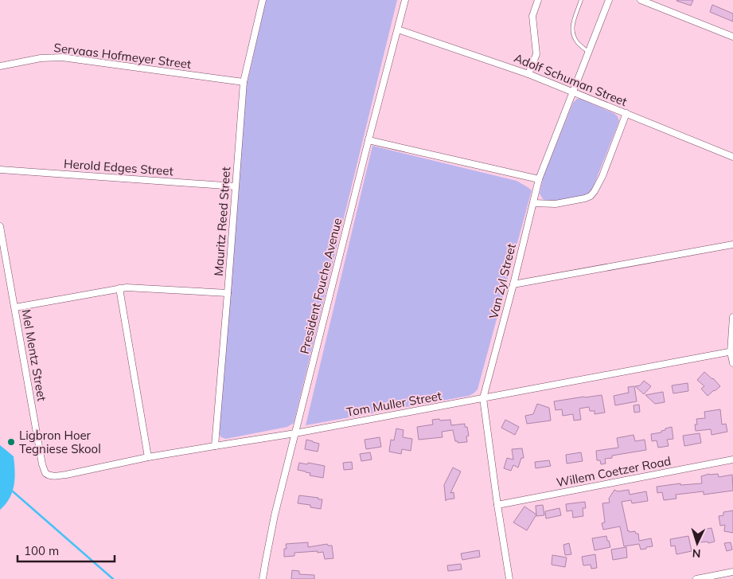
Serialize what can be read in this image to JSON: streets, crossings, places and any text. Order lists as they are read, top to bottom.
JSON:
{
  "streets": {
    "street": [
      "Servaas Hofmeyer Street",
      "Adolf Schuman Street",
      "Herold Edges Street",
      "Mauritz Reed Street",
      "Van Zyl Street",
      "President Fouche Avenue",
      "Mel Mentz Street",
      "Tom Muller Street",
      "Willem Coetzer Road"
    ]
  },
  "crossings": [
    ["Servaas Hofmeyer Street", "Mauritz Reed Street"],
    ["Adolf Schuman Street", "Van Zyl Street"],
    ["Adolf Schuman Street", "President Fouche Avenue"],
    ["Herold Edges Street", "Mauritz Reed Street"],
    ["Mauritz Reed Street", "Tom Muller Street"],
    ["Van Zyl Street", "Tom Muller Street"],
    ["Van Zyl Street", "Willem Coetzer Road"],
    ["President Fouche Avenue", "Tom Muller Street"],
    ["Mel Mentz Street", "Tom Muller Street"]
  ],
  "places": ["Ligbron Hoer Tegniese Skool"],
  "scale_bar": "100 m",
  "north": "bottom"
}
